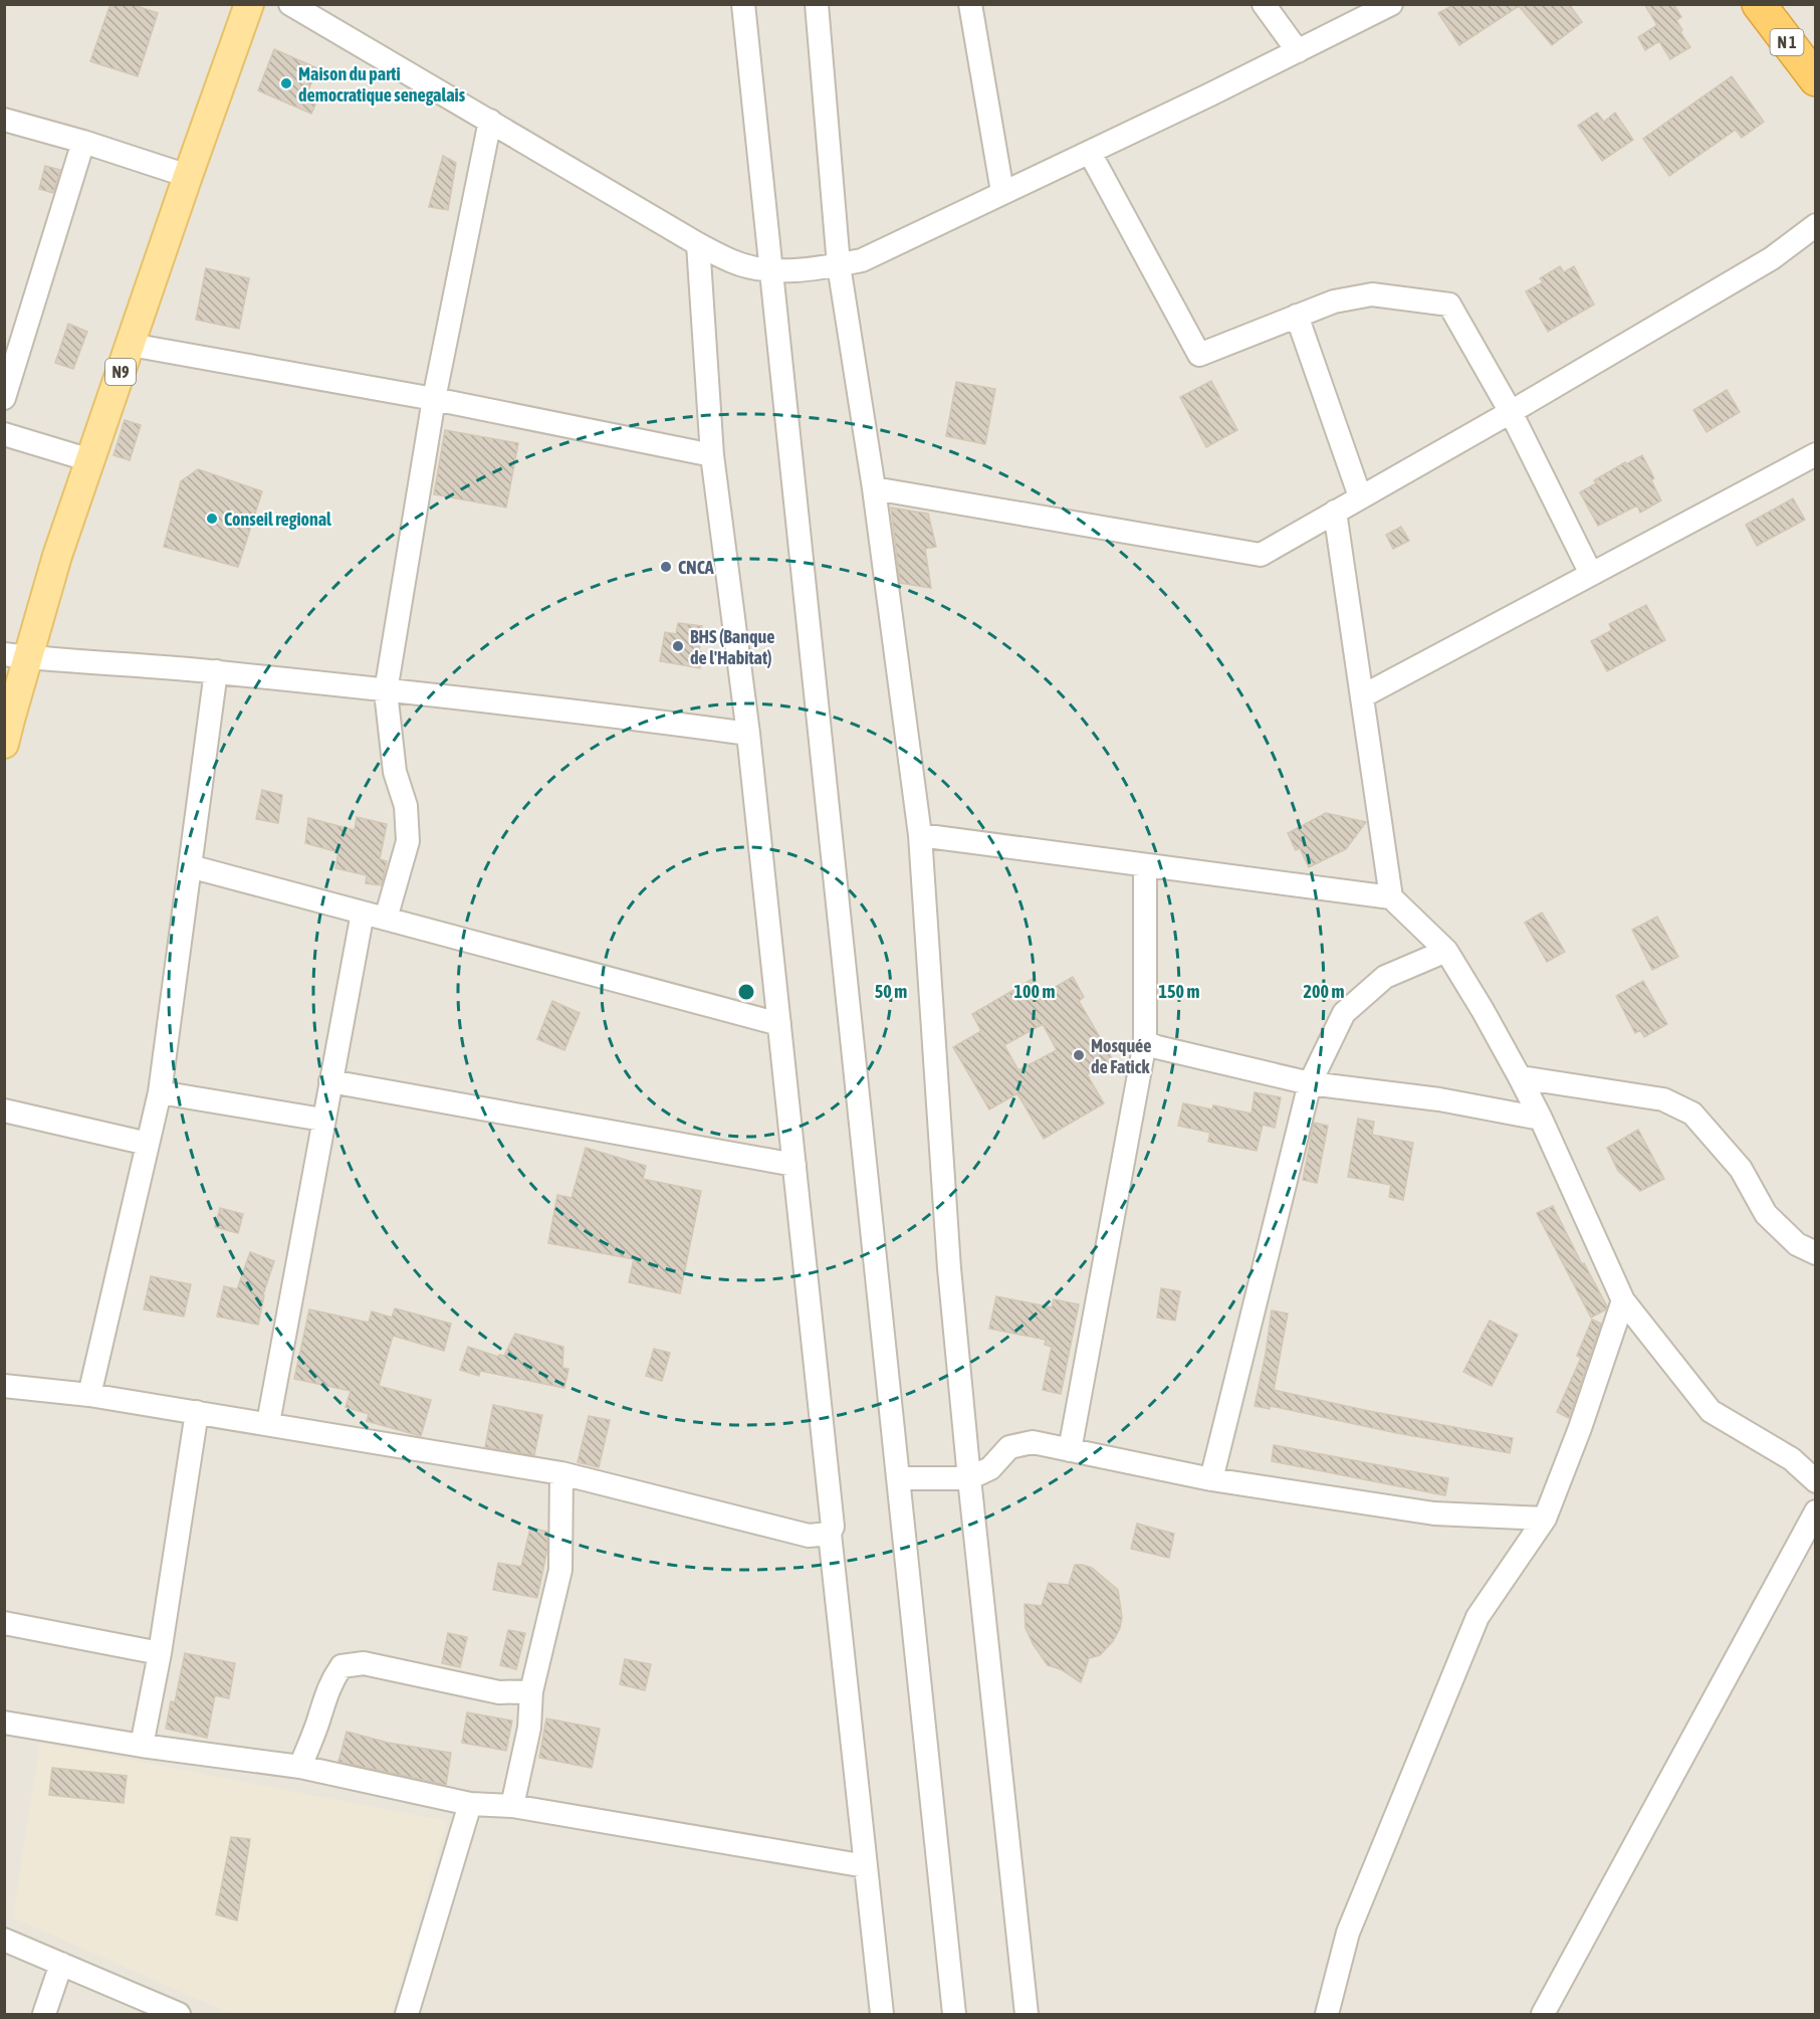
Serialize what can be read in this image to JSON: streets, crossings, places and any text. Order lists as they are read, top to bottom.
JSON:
{
  "streets": {
    "highway": ["N 1"],
    "main road": ["N9"]
  },
  "places": [
    "Maison du parti democratique senegalais",
    "Conseil regional",
    "CNCA",
    "BHS (Banque de l'Habitat)",
    "Mosquée de Fatick"
  ],
  "rings": [
    "50 m",
    "100 m",
    "150 m",
    "200 m"
  ]
}
